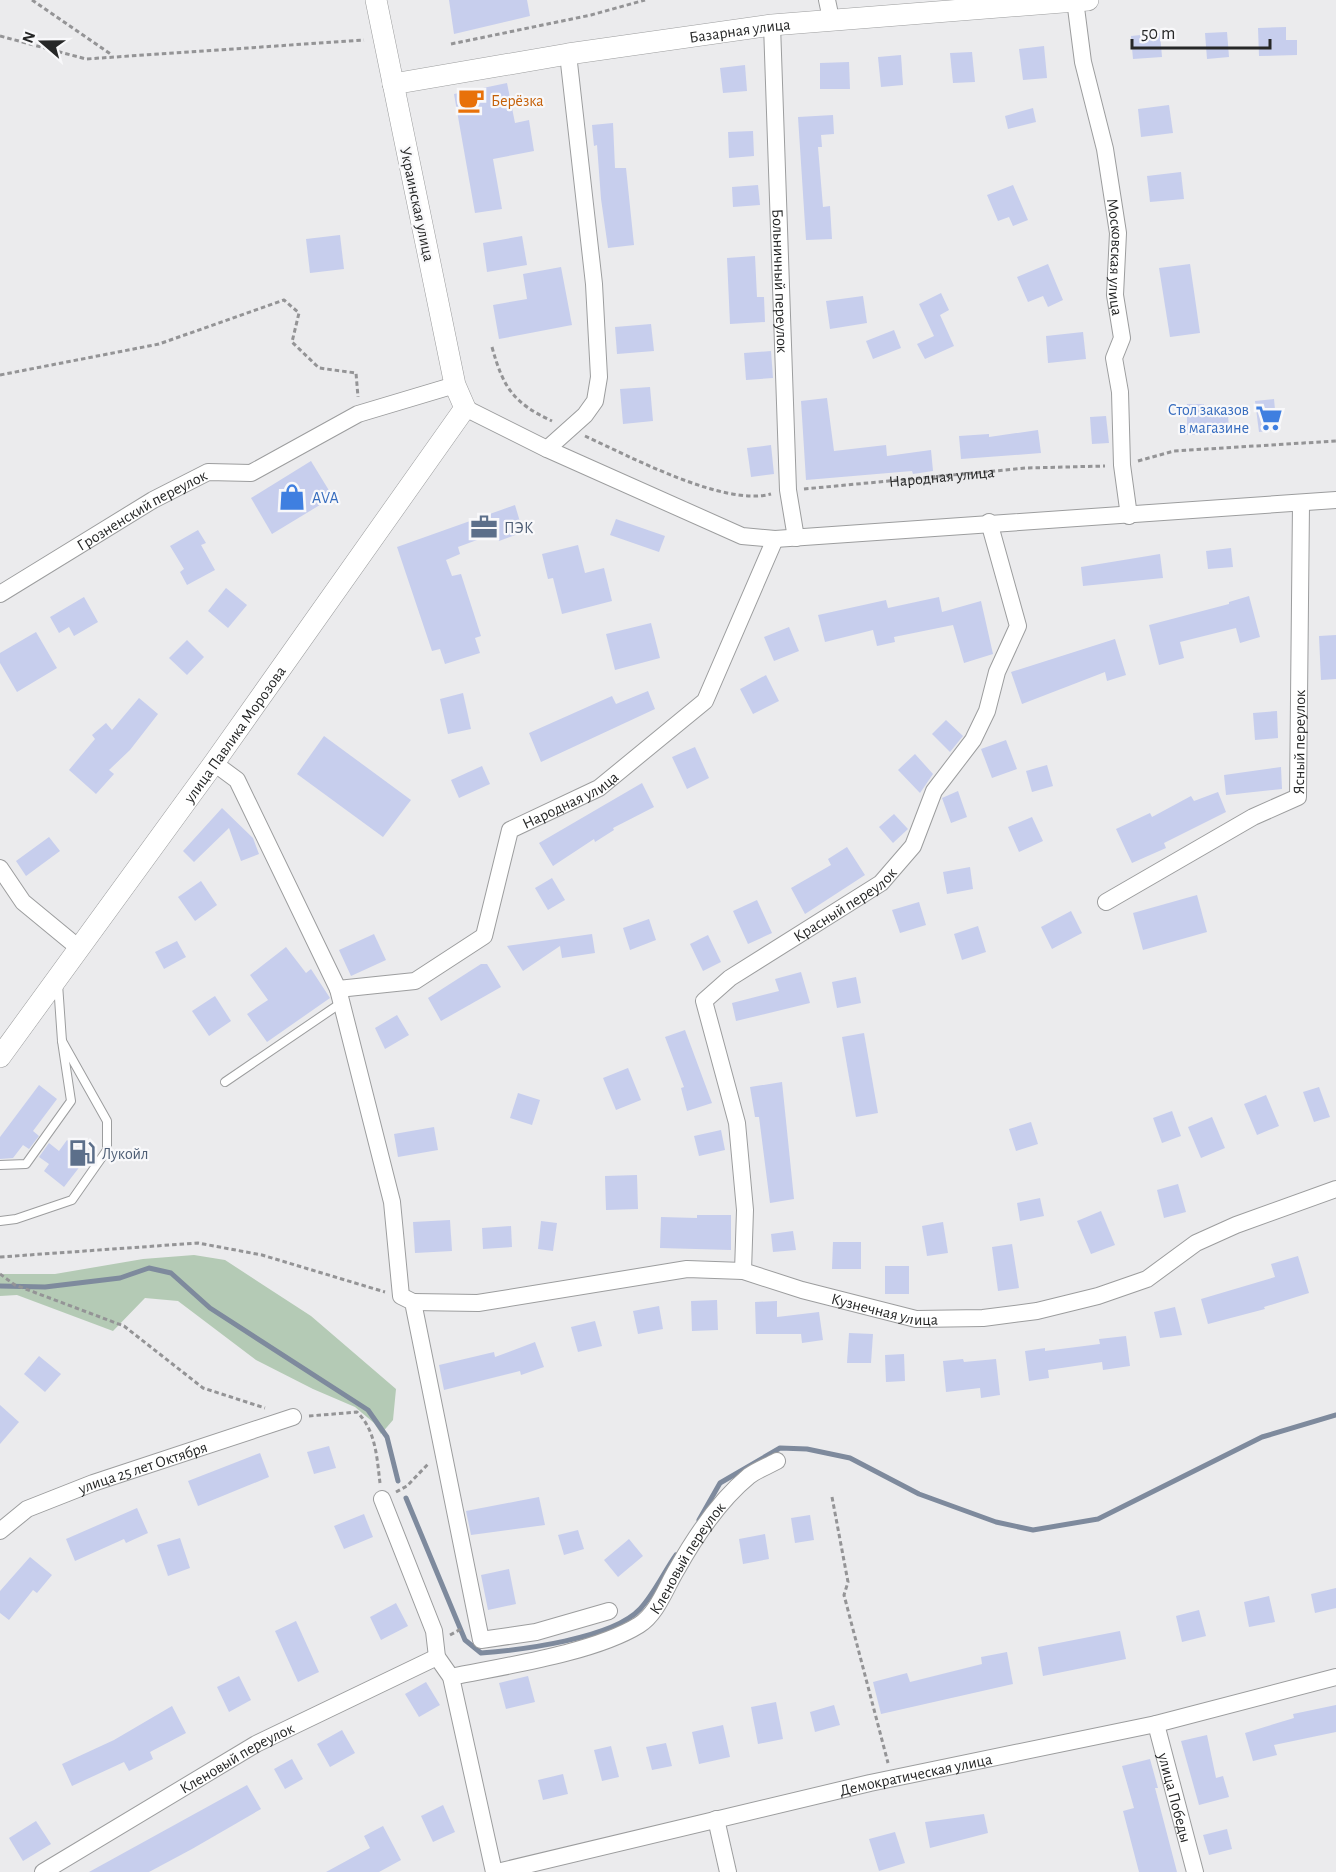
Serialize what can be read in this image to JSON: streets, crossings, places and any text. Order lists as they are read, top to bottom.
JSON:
{
  "streets": {
    "street": [
      "Базарная улица",
      "Украинская улица",
      "Московская улица",
      "Больничный переулок",
      "Народная улица",
      "Грозненский переулок",
      "улица Павлика Морозова",
      "Ясный переулок",
      "Красный переулок",
      "Кузнечная улица",
      "улица 25 лет Октября",
      "Кленовый переулок",
      "Демократическая улица",
      "улица Победы"
    ]
  },
  "crossings": [
    ["Базарная улица", "Украинская улица"],
    ["Базарная улица", "Московская улица"],
    ["Базарная улица", "Больничный переулок"],
    ["Украинская улица", "Грозненский переулок"],
    ["Украинская улица", "улица Павлика Морозова"],
    ["Московская улица", "Народная улица"],
    ["Больничный переулок", "Народная улица"],
    ["Красный переулок", "Кузнечная улица"],
    ["Демократическая улица", "улица Победы"]
  ],
  "places": {
    "cafe": ["Берёзка"],
    "supermarket": ["Стол заказов в магазине"],
    "shop": ["AVA"],
    "office": ["ПЭК"],
    "fuel station": ["Лукойл"]
  },
  "scale_bar": "50 m",
  "north": "left"
}
